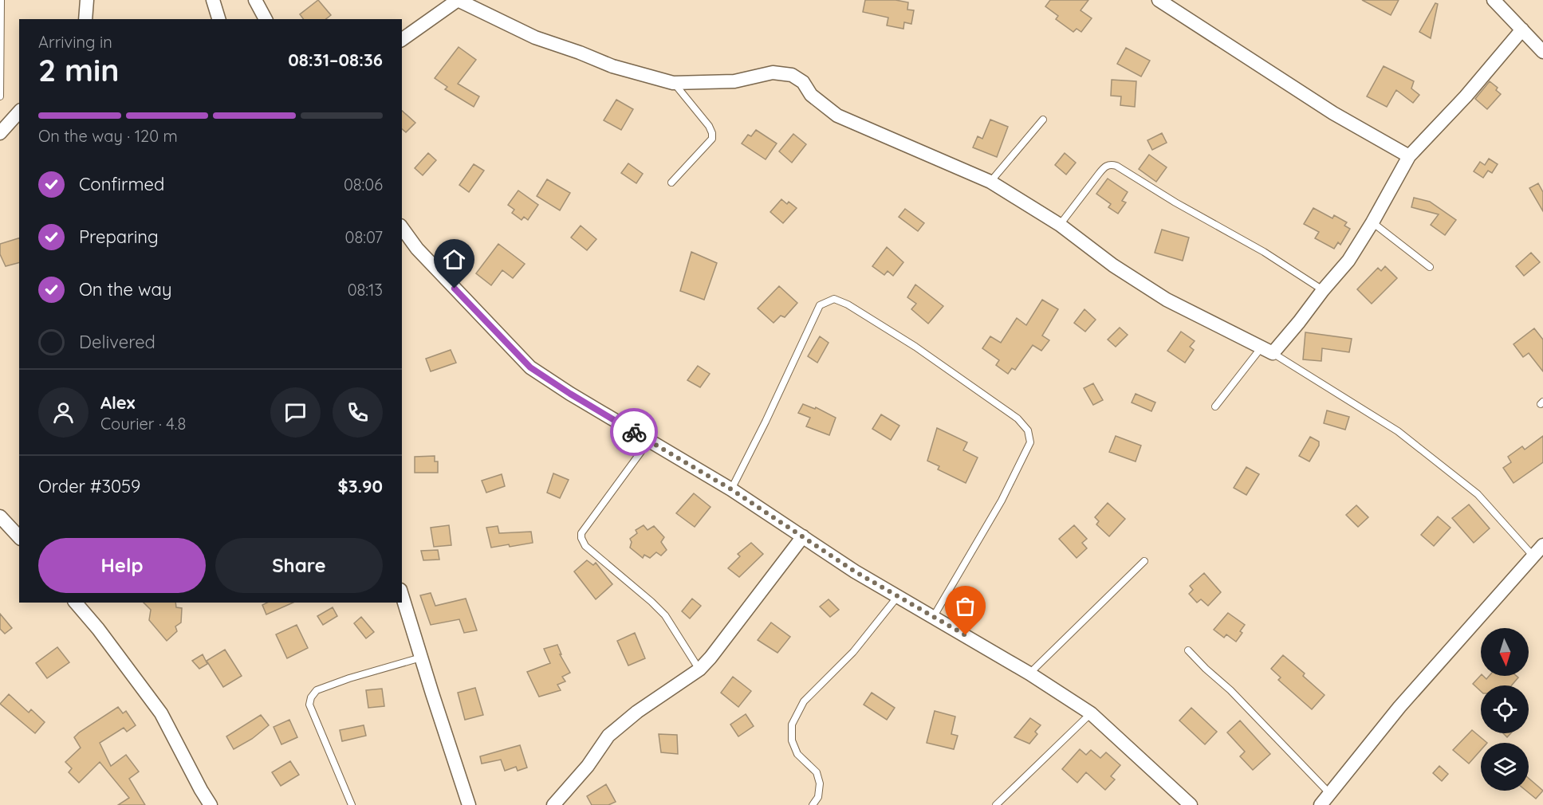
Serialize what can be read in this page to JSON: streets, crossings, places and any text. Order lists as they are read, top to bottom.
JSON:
{
  "north": "bottom",
  "page": {
    "heading": ["2 min", "Arriving in", "08:31–08:36"],
    "panel": [
      "Alex",
      "Courier · 4.8",
      "Order #3059",
      "$3.90"
    ],
    "bar": "On the way · 120 m",
    "list": [
      ["Confirmed", "08:06"],
      ["Preparing", "08:07"],
      ["On the way", "08:13"],
      "Delivered"
    ],
    "buttons": ["Help", "Share"]
  }
}
